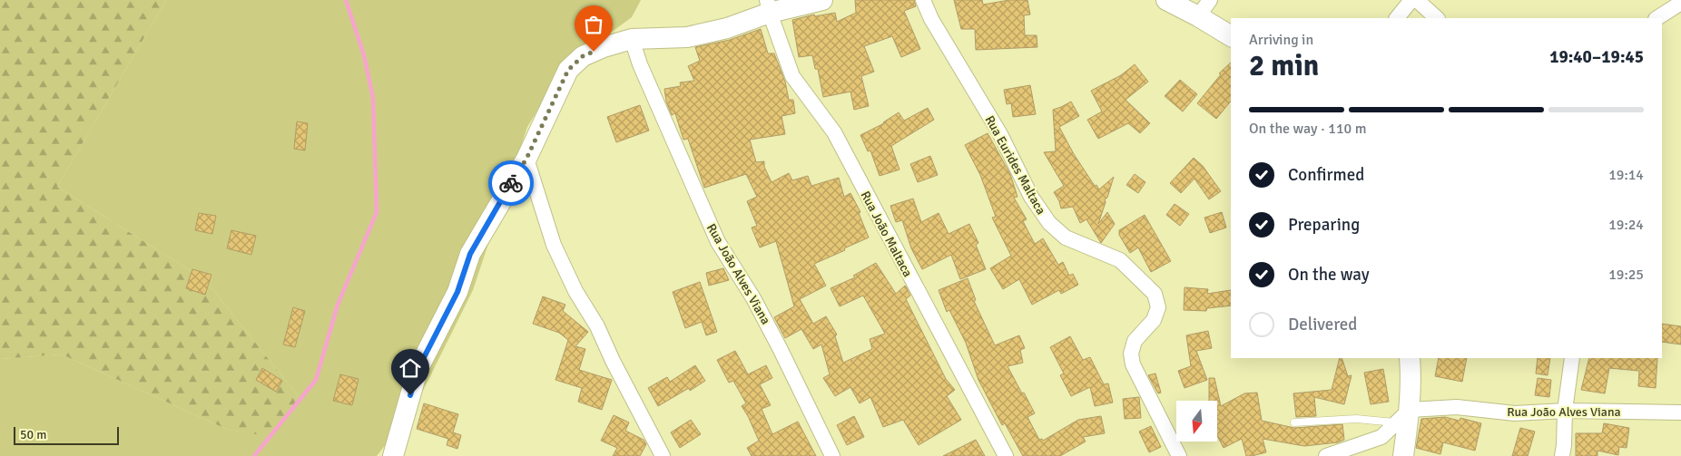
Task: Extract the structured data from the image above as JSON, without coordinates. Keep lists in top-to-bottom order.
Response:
{
  "streets": {
    "street": ["Rua Eurides Maltaca", "Rua João Maltaca", "Rua João Alves Viana"]
  },
  "scale_bar": "50 m",
  "north": "bottom",
  "page": {
    "heading": ["2 min", "Arriving in", "19:40–19:45"],
    "bar": "On the way · 110 m",
    "list": [
      ["Confirmed", "19:14"],
      ["Preparing", "19:24"],
      ["On the way", "19:25"],
      "Delivered"
    ],
    "scale": "50 m"
  }
}
